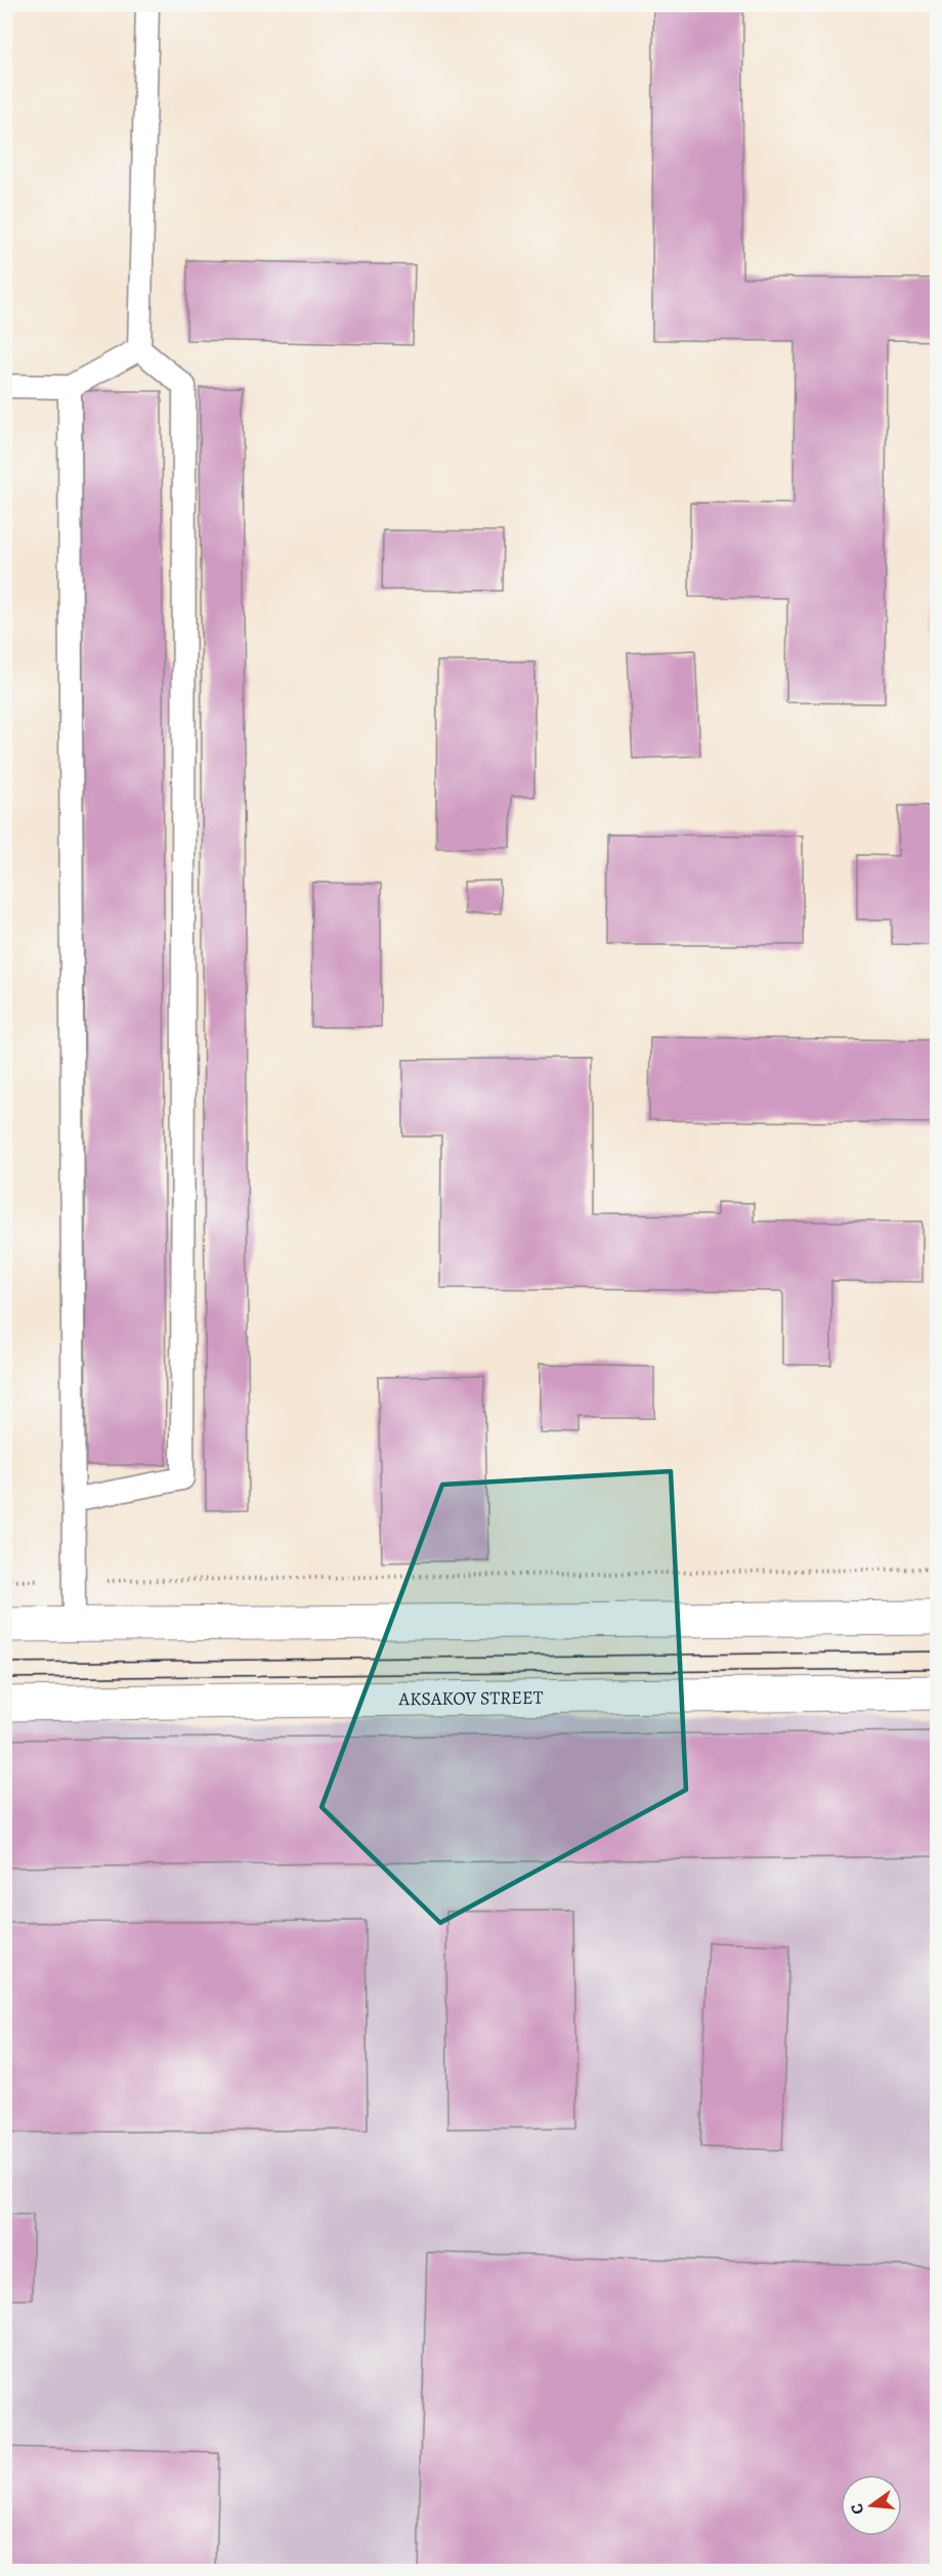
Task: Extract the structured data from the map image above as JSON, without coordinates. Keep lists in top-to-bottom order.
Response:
{
  "streets": {
    "street": ["AKSAKOV STREET"]
  },
  "north": "left"
}
